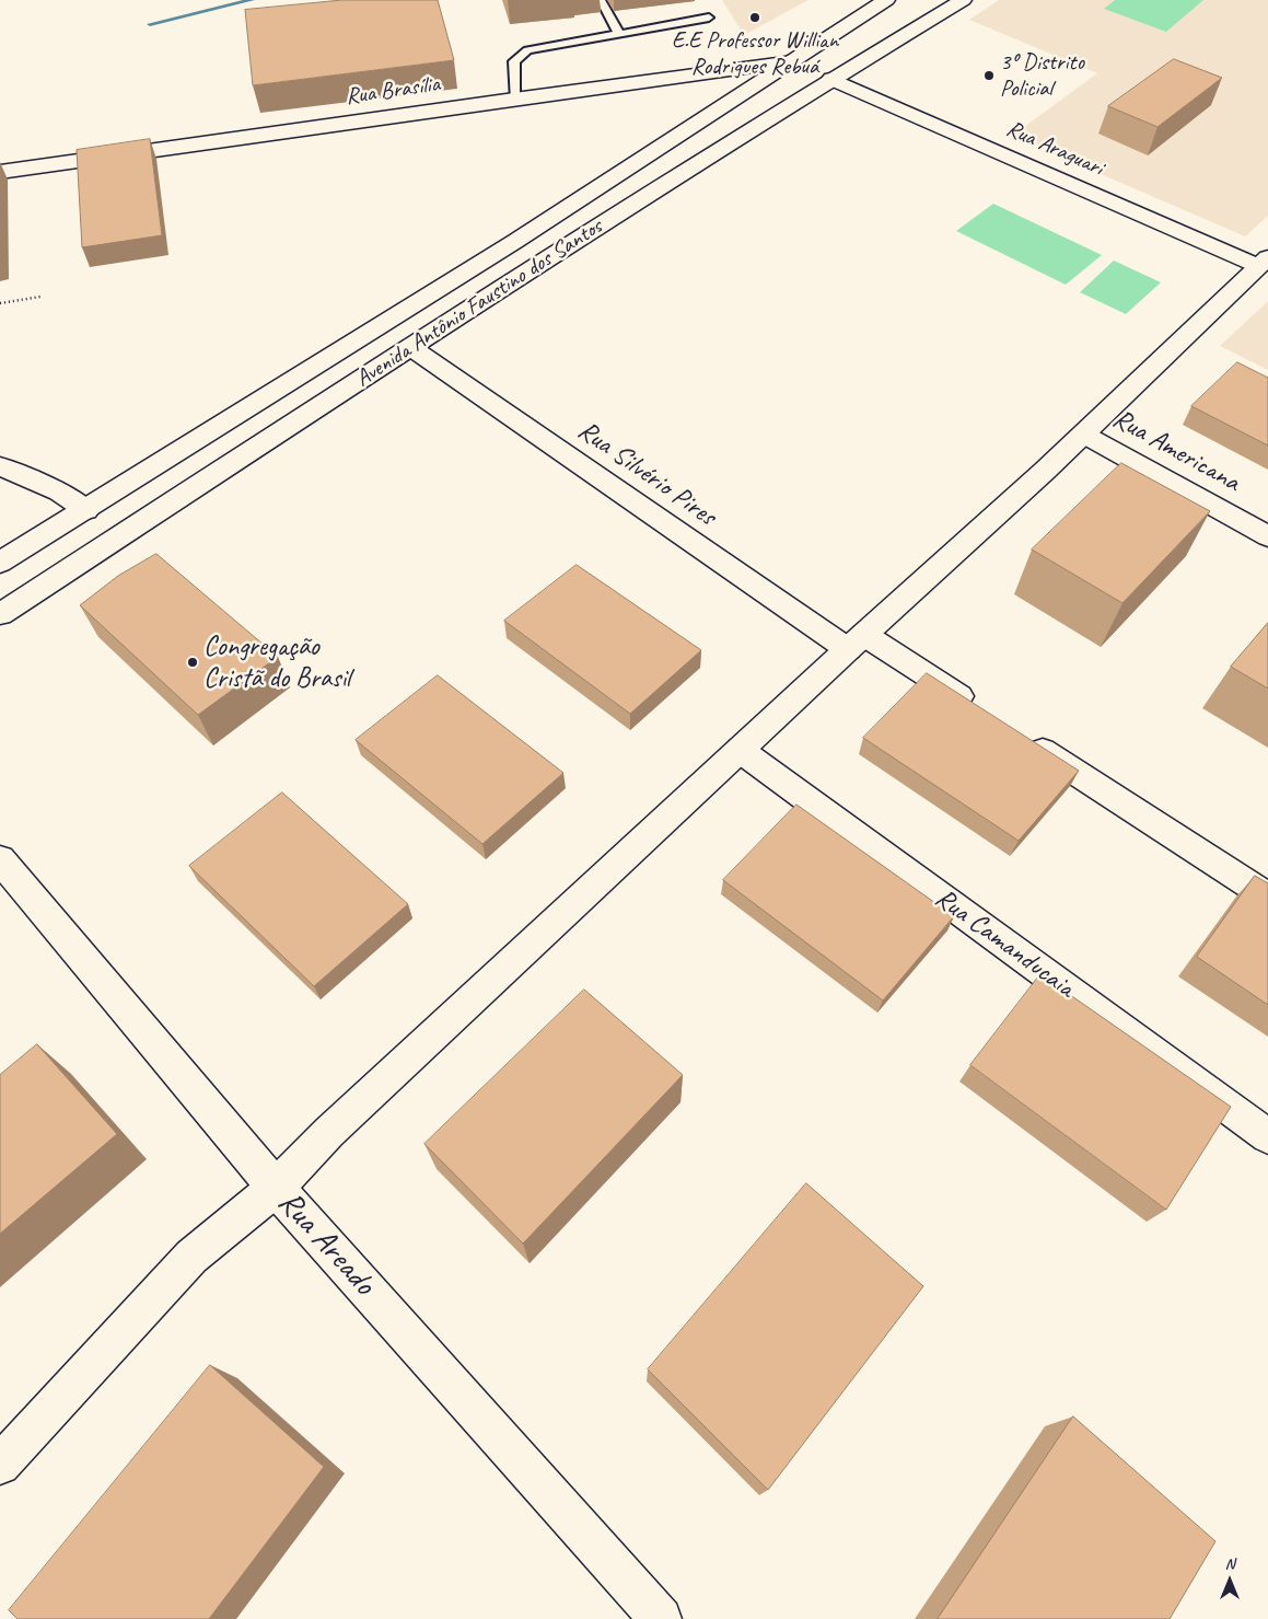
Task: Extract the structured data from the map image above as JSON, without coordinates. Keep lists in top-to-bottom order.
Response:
{
  "streets": {
    "street": [
      "Rua Brasília",
      "Rua Araguari",
      "Avenida Antônio Faustino dos Santos",
      "Rua Americana",
      "Rua Silvério Pires",
      "Rua Camanducaia",
      "Rua Areado"
    ]
  },
  "crossings": [
    ["Rua Brasília", "Avenida Antônio Faustino dos Santos"],
    ["Rua Araguari", "Avenida Antônio Faustino dos Santos"],
    ["Avenida Antônio Faustino dos Santos", "Rua Silvério Pires"]
  ],
  "places": ["E.E Professor Willian Rodrigues Rebuá", "3º Distrito Policial", "Congregação Cristã do Brasil"],
  "north": "top"
}
